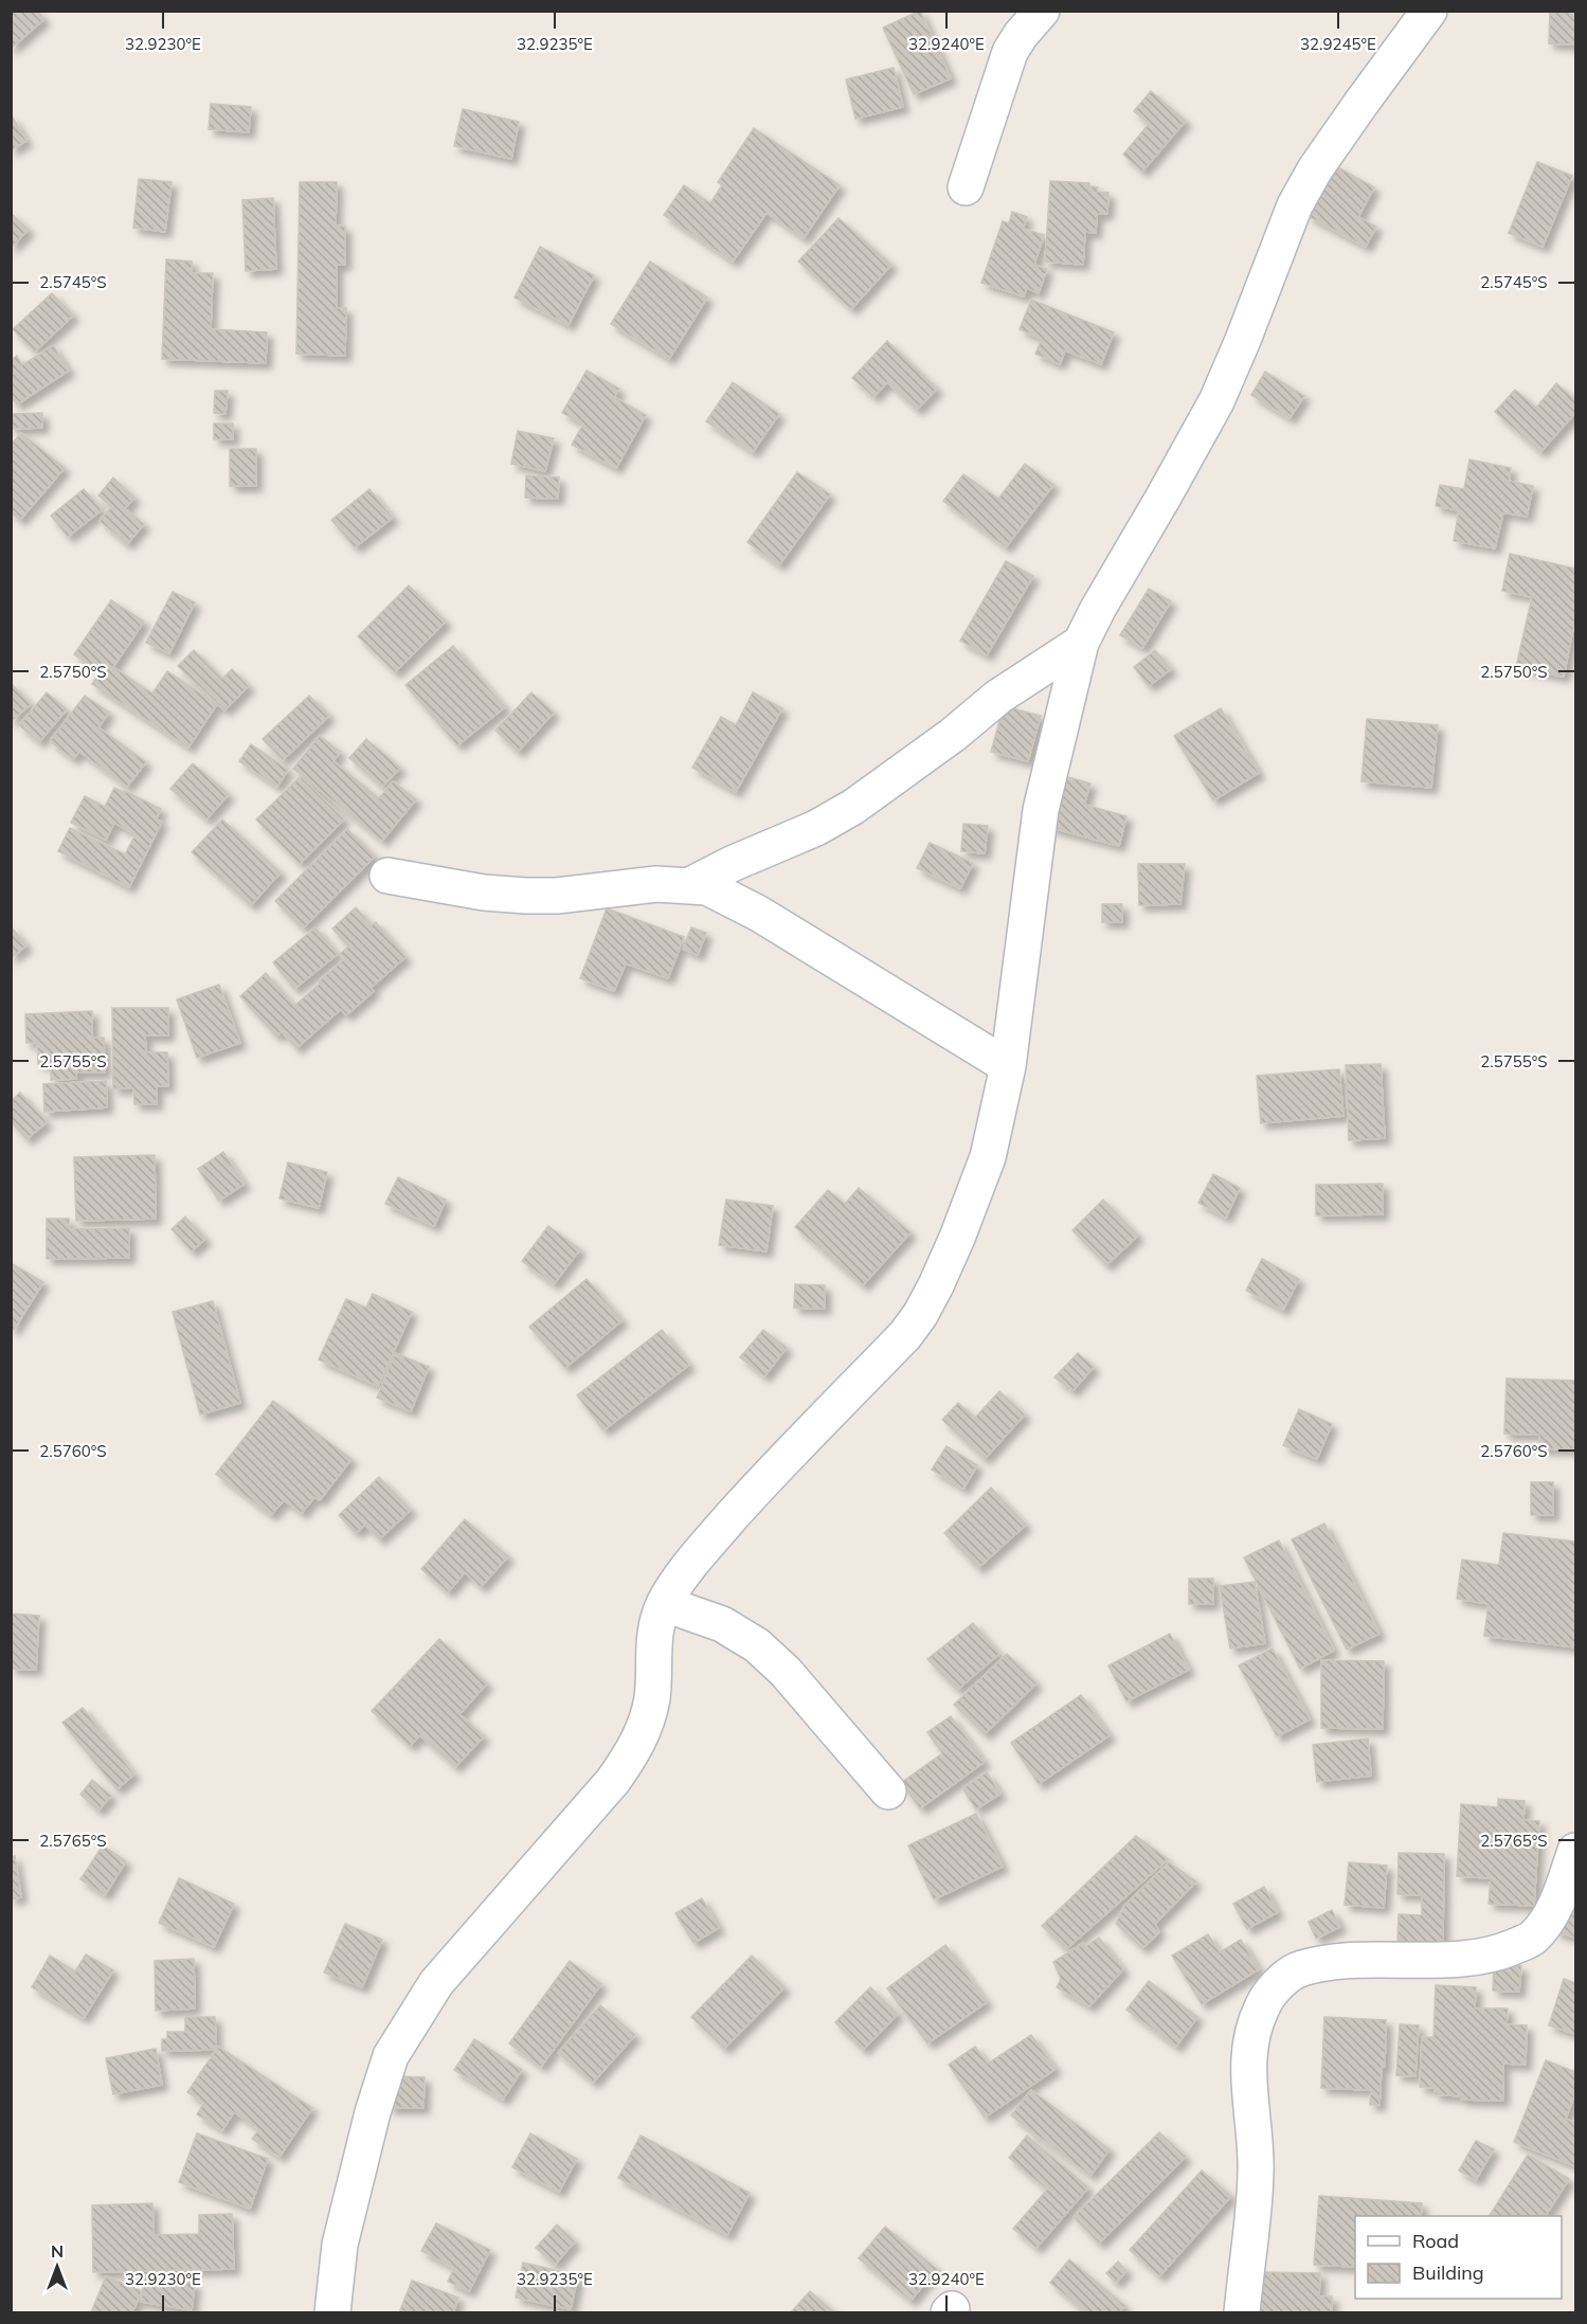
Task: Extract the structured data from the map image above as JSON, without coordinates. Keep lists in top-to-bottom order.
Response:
{
  "legend": ["Road", "Building"],
  "north": "top",
  "coordinates": [
    "32.9230°E",
    "32.9235°E",
    "32.9240°E",
    "32.9245°E",
    "2.5745°S",
    "2.5750°S",
    "2.5755°S",
    "2.5760°S",
    "2.5765°S"
  ]
}
